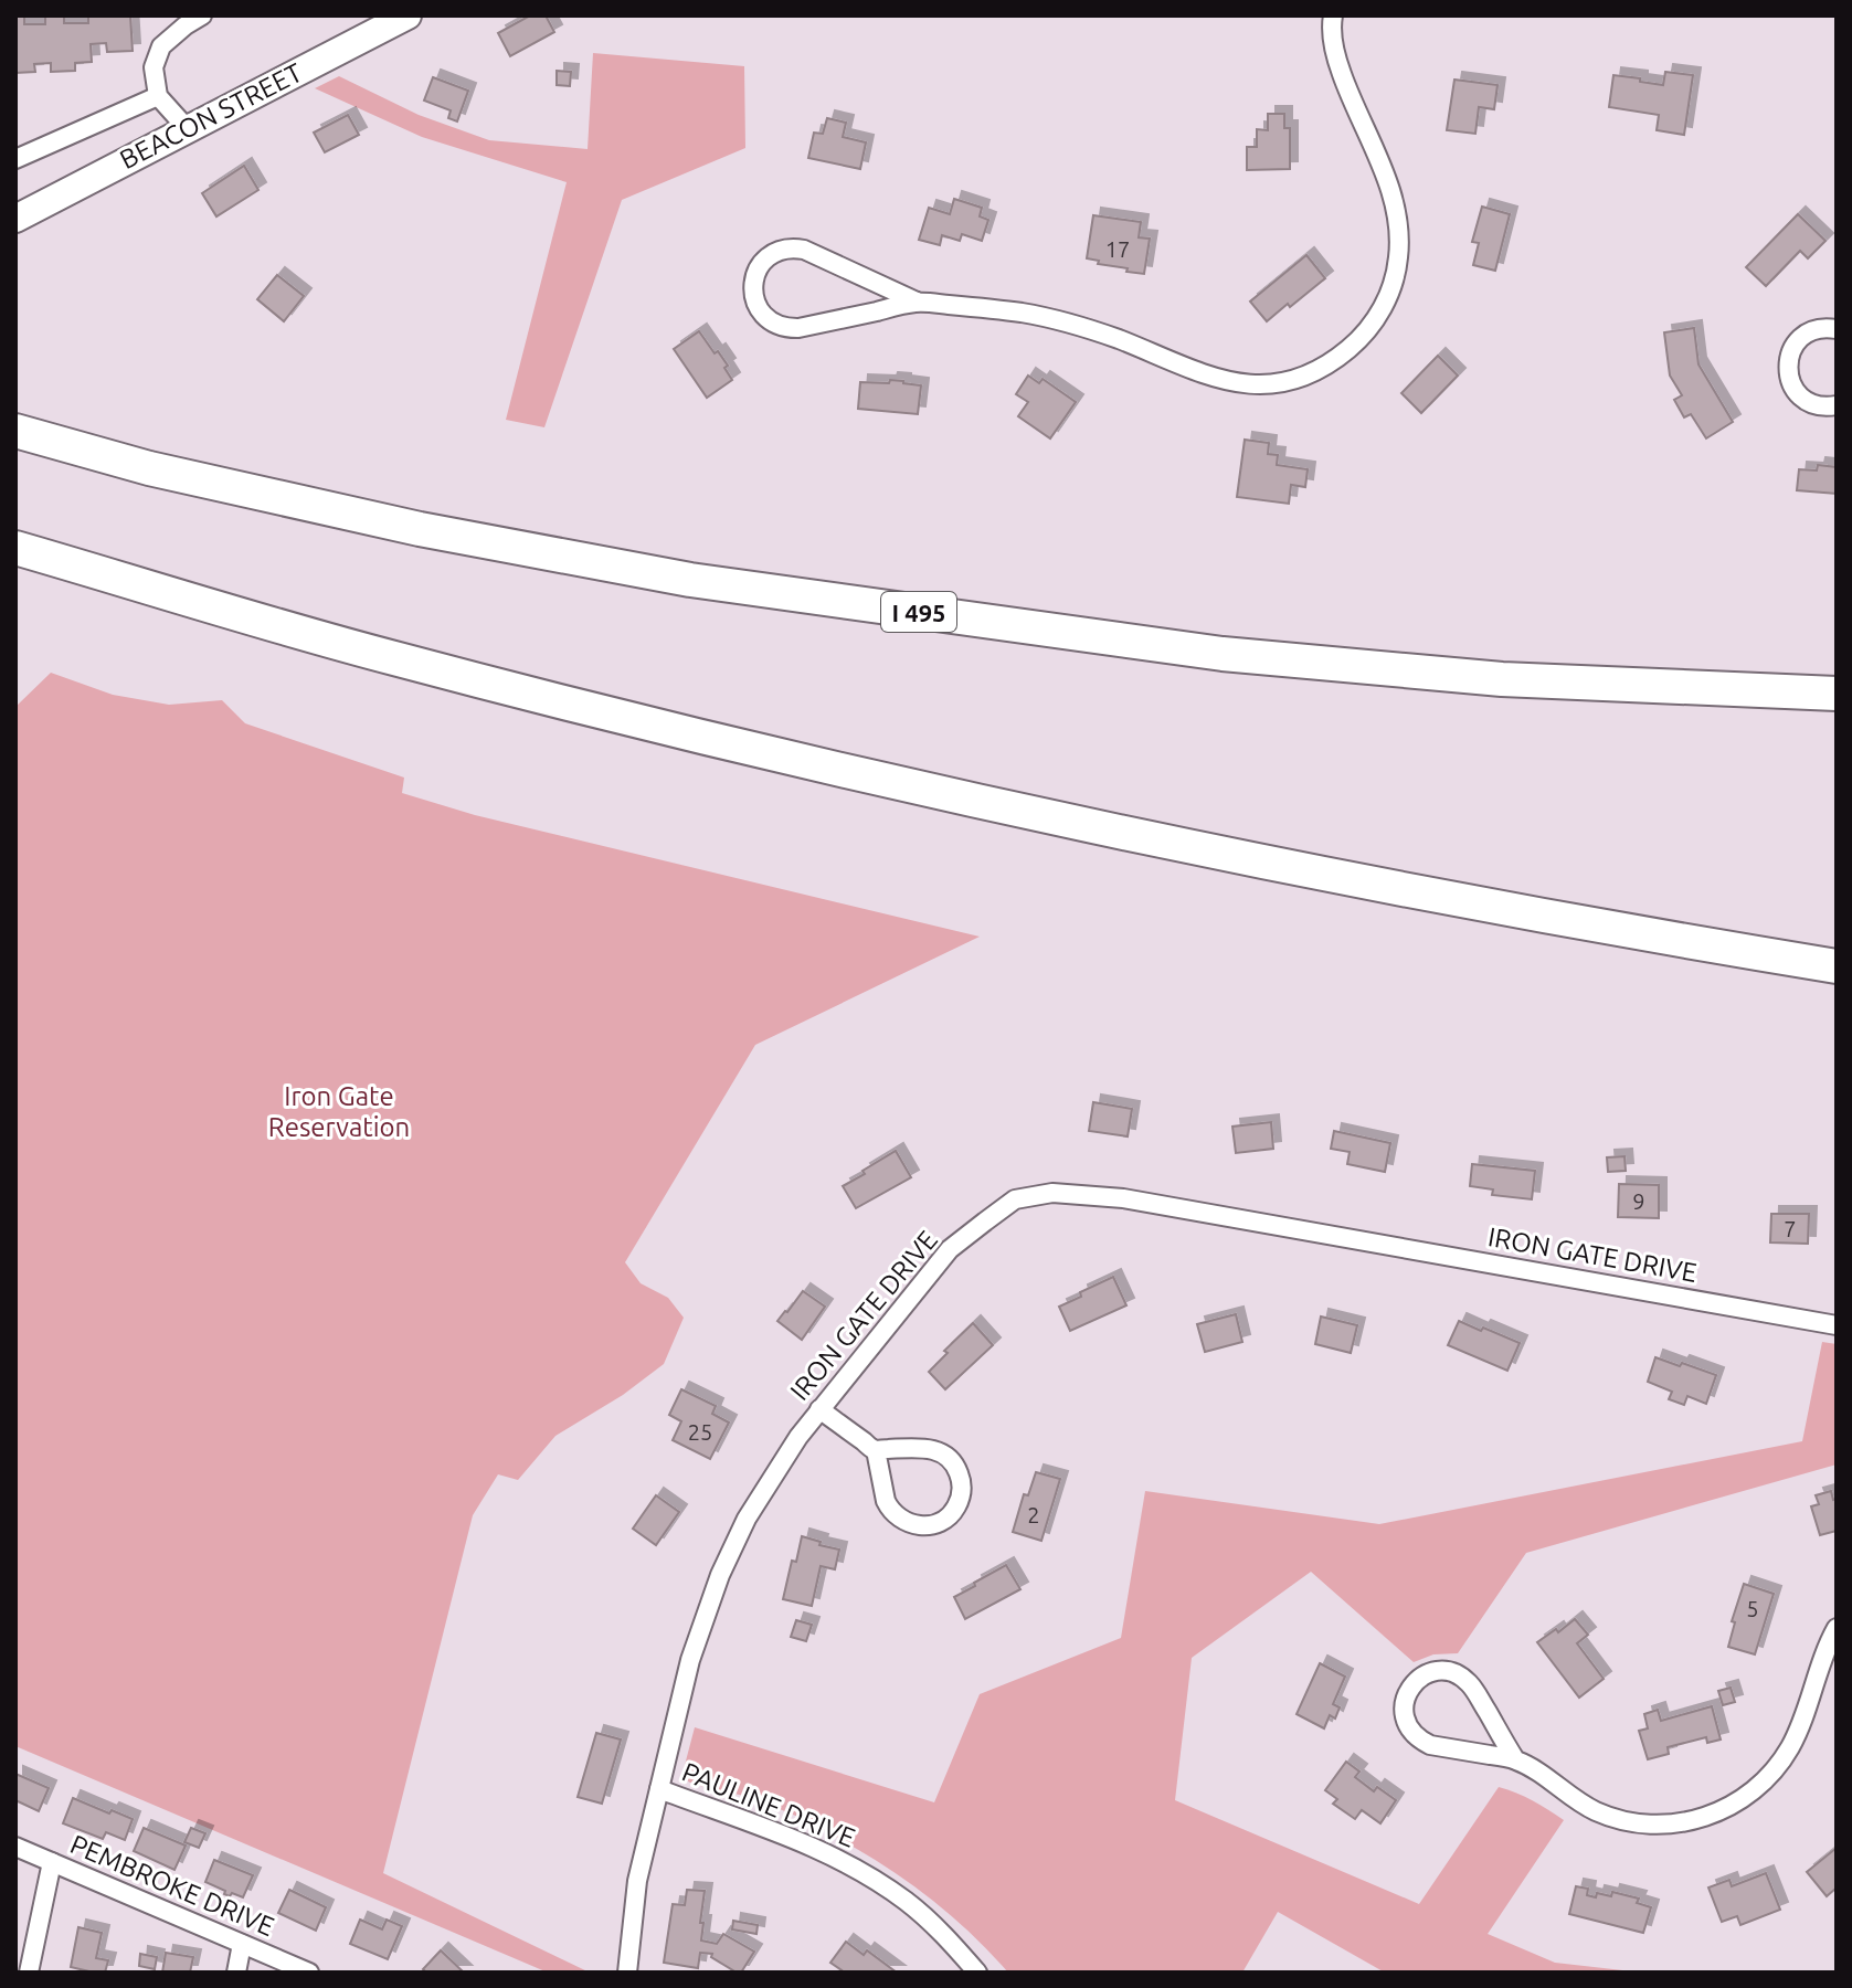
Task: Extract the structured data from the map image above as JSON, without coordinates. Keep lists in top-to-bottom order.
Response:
{
  "streets": {
    "highway": ["I 495"],
    "main road": ["BEACON STREET"],
    "street": ["IRON GATE DRIVE", "PAULINE DRIVE", "PEMBROKE DRIVE"]
  },
  "crossings": [
    ["IRON GATE DRIVE", "PAULINE DRIVE"]
  ],
  "parks": ["Iron Gate Reservation"],
  "house_numbers": [
    "17",
    "9",
    "7",
    "25",
    "2",
    "5"
  ]
}
